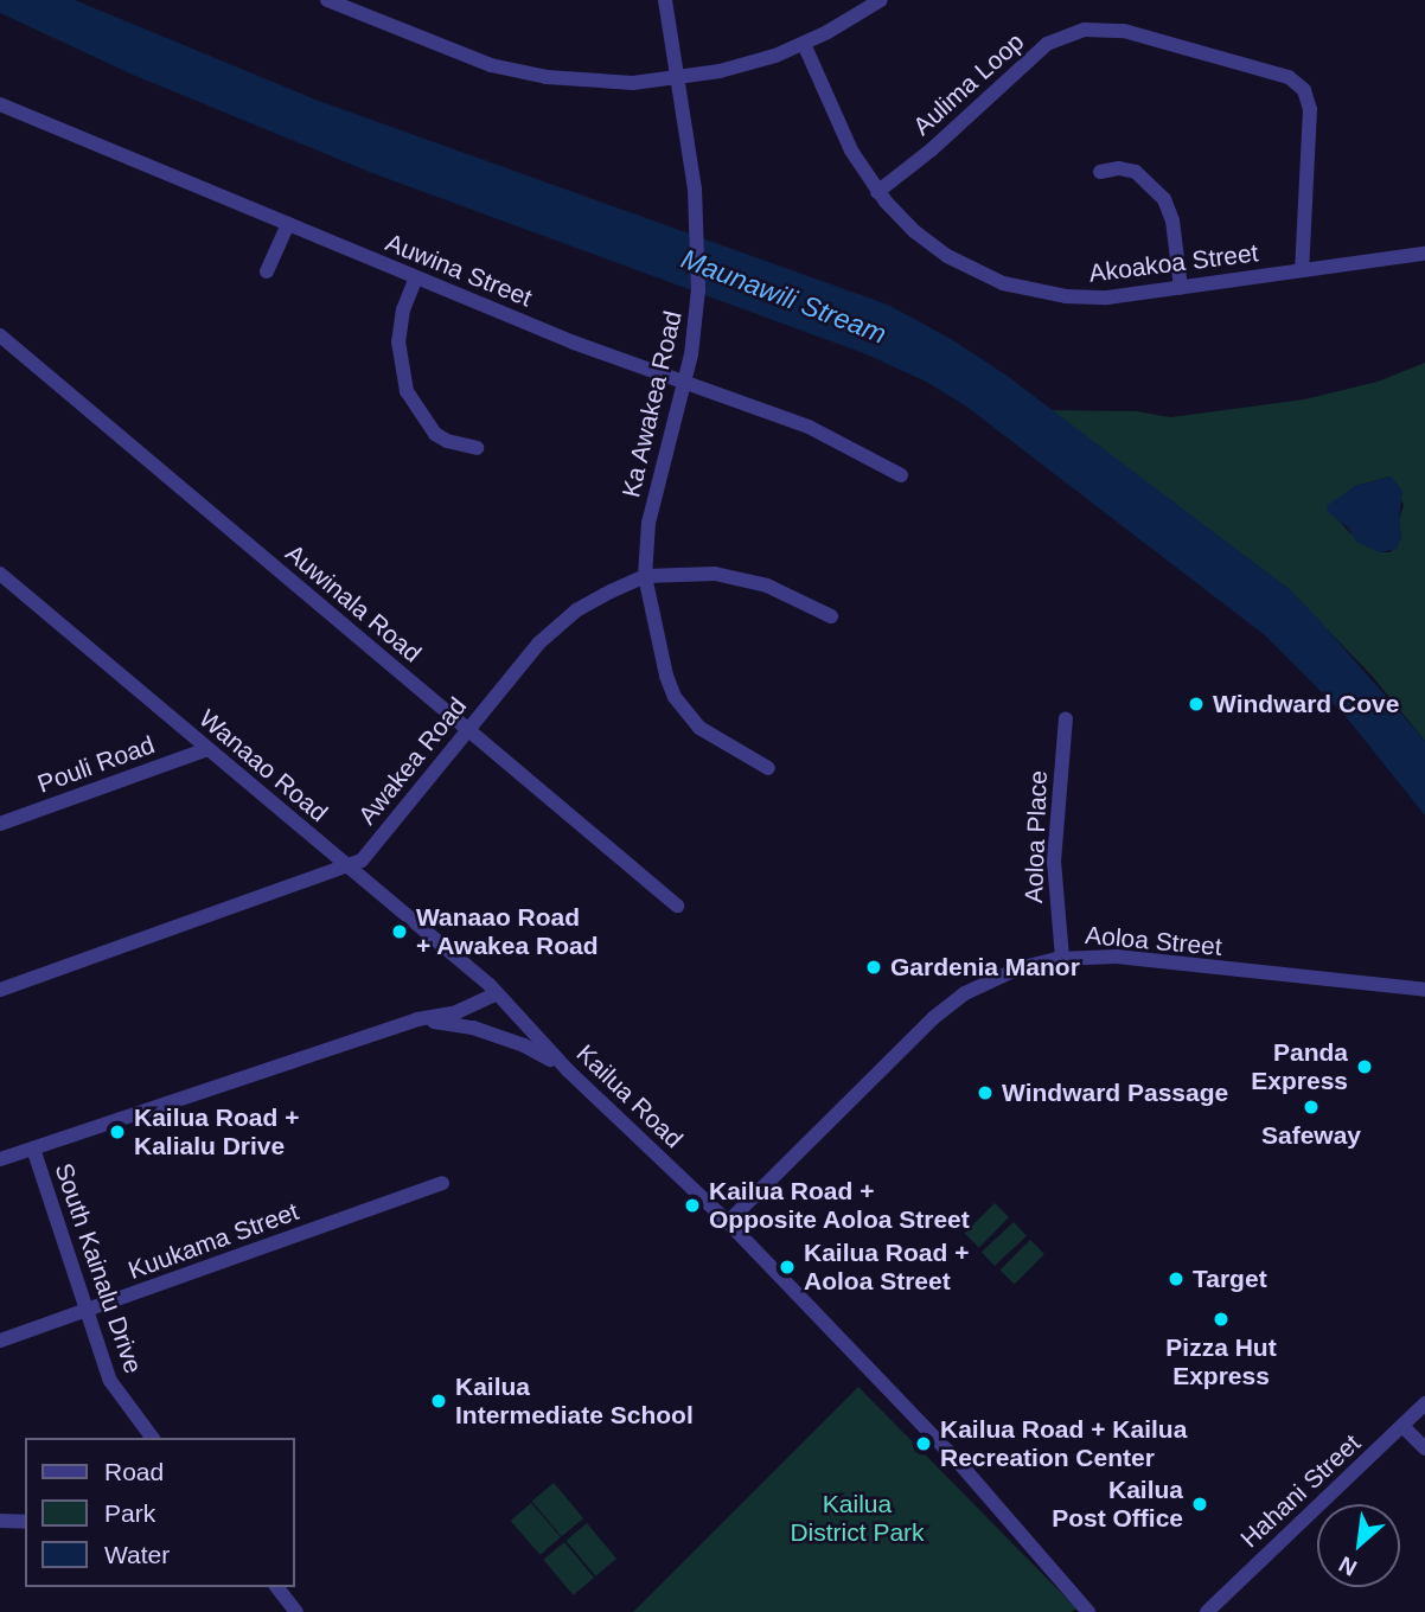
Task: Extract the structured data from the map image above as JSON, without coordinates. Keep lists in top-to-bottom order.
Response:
{
  "streets": {
    "street": [
      "Aulima Loop",
      "Akoakoa Street",
      "Auwina Street",
      "Ka Awakea Road",
      "Auwinala Road",
      "Awakea Road",
      "Pouli Road",
      "Wanaao Road",
      "Aoloa Place",
      "Aoloa Street",
      "Kailua Road",
      "Kuukama Street",
      "South Kainalu Drive",
      "Hahani Street"
    ]
  },
  "crossings": [
    ["Aulima Loop", "Akoakoa Street"],
    ["Auwina Street", "Ka Awakea Road"],
    ["Ka Awakea Road", "Awakea Road"],
    ["Auwinala Road", "Awakea Road"],
    ["Awakea Road", "Wanaao Road"],
    ["Pouli Road", "Wanaao Road"],
    ["Wanaao Road", "Kailua Road"],
    ["Aoloa Place", "Aoloa Street"],
    ["Aoloa Street", "Kailua Road"],
    ["Kuukama Street", "South Kainalu Drive"]
  ],
  "water": ["Maunawili Stream"],
  "parks": ["Kailua District Park"],
  "places": [
    "Windward Cove",
    "Wanaao Road + Awakea Road",
    "Gardenia Manor",
    "Panda Express",
    "Windward Passage",
    "Safeway",
    "Kailua Road + Kalialu Drive",
    "Kailua Road + Opposite Aoloa Street",
    "Kailua Road + Aoloa Street",
    "Target",
    "Pizza Hut Express",
    "Kailua Intermediate School",
    "Kailua Road + Kailua Recreation Center",
    "Kailua Post Office"
  ],
  "legend": ["Road", "Park", "Water"],
  "north": "bottom left"
}
